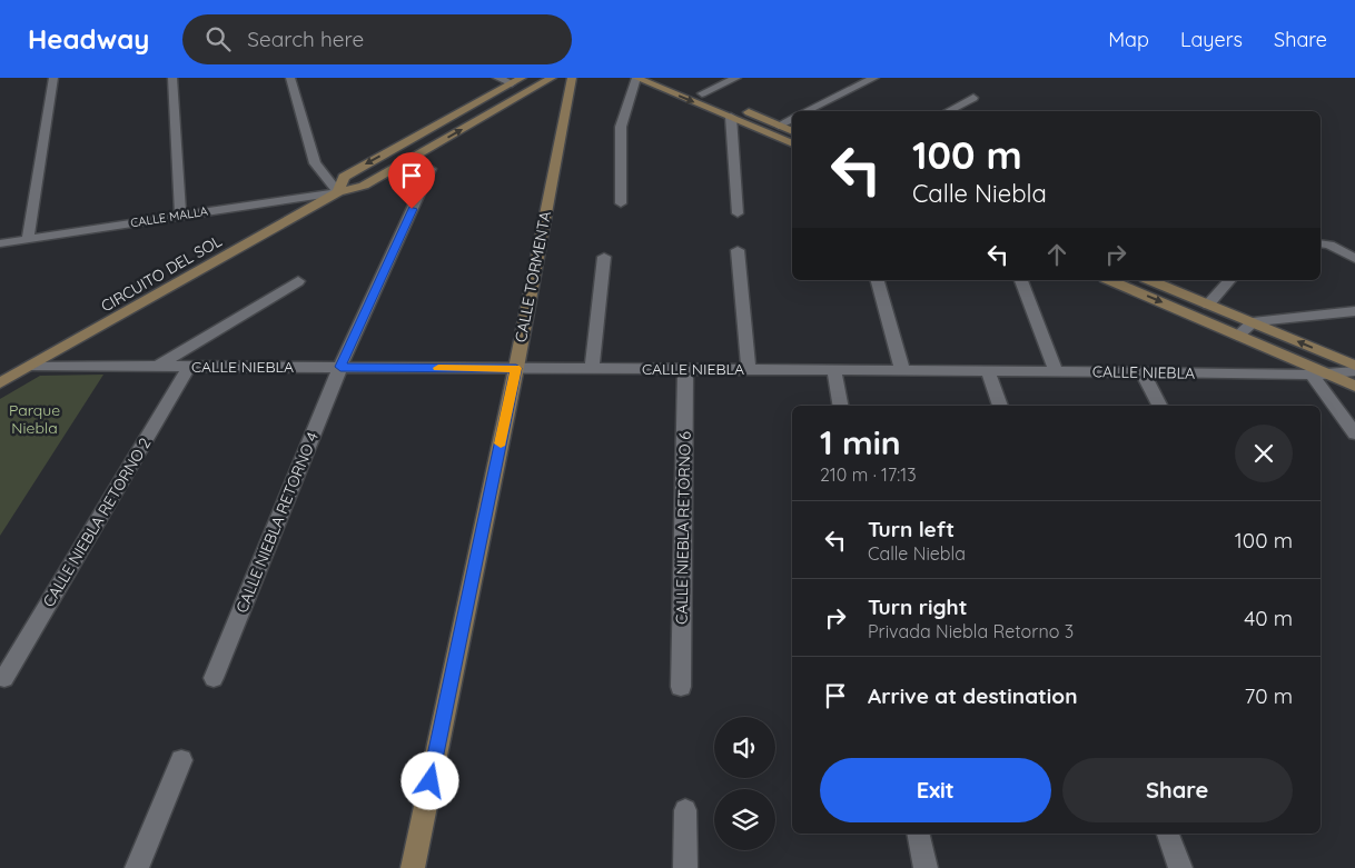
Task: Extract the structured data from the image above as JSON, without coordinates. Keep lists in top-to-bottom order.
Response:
{
  "streets": {
    "street": [
      "CALLE MALLA",
      "CIRCUITO DEL SOL",
      "CALLE TORMENTA",
      "CALLE NIEBLA",
      "CALLE NIEBLA RETORNO 2",
      "CALLE NIEBLA RETORNO 4",
      "CALLE NIEBLA RETORNO 6"
    ]
  },
  "crossings": [
    ["CALLE MALLA", "CIRCUITO DEL SOL"],
    ["CIRCUITO DEL SOL", "CALLE NIEBLA"],
    ["CALLE TORMENTA", "CALLE NIEBLA"],
    ["CALLE NIEBLA", "CALLE NIEBLA RETORNO 2"],
    ["CALLE NIEBLA", "CALLE NIEBLA RETORNO 4"],
    ["CALLE NIEBLA", "CALLE NIEBLA RETORNO 6"]
  ],
  "parks": ["Parque Niebla"],
  "page": {
    "header": "Headway",
    "search": "Search here",
    "nav": ["Map", "Layers", "Share"],
    "turn": ["100 m", "Calle Niebla"],
    "heading": ["1 min", "210 m · 17:13"],
    "list": [
      {
        "name": "Turn left",
        "note": "Calle Niebla",
        "value": "100 m"
      },
      {
        "name": "Turn right",
        "note": "Privada Niebla Retorno 3",
        "value": "40 m"
      },
      {
        "name": "Arrive at destination",
        "value": "70 m"
      }
    ],
    "buttons": ["Exit", "Share"]
  }
}
